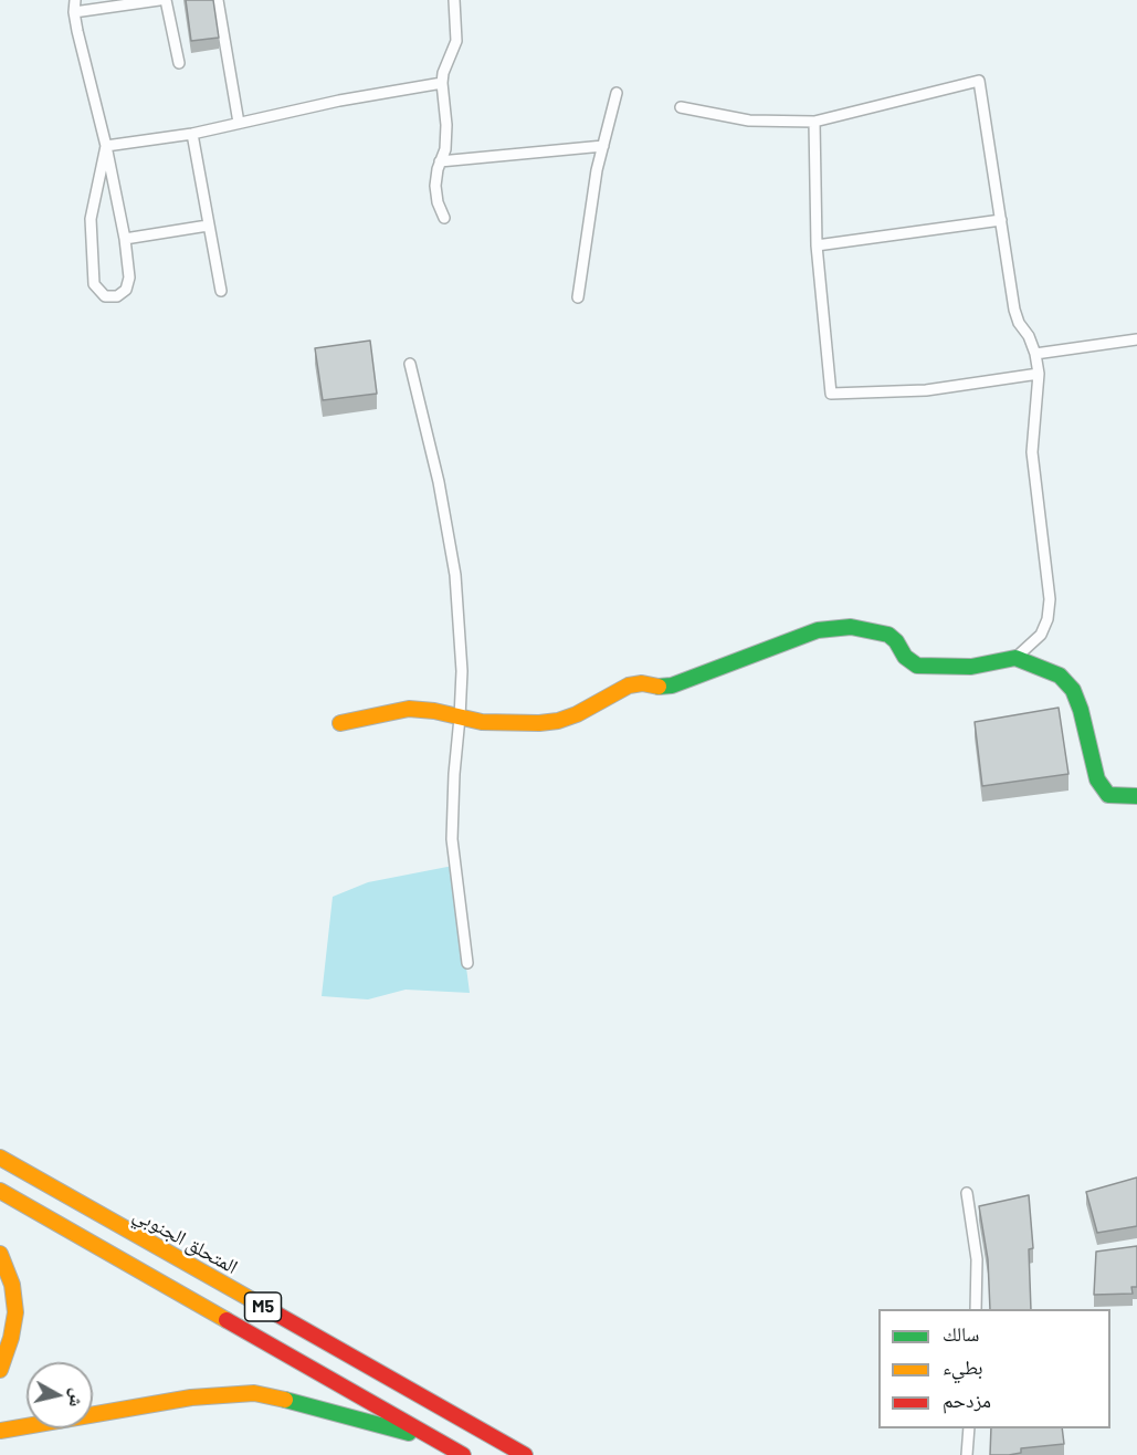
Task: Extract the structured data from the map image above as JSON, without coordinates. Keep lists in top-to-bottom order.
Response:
{
  "streets": {
    "main road": ["المتحلق الجنوبي", "M5"]
  },
  "legend": ["سالك", "بطيء", "مزدحم"],
  "north": "right"
}
